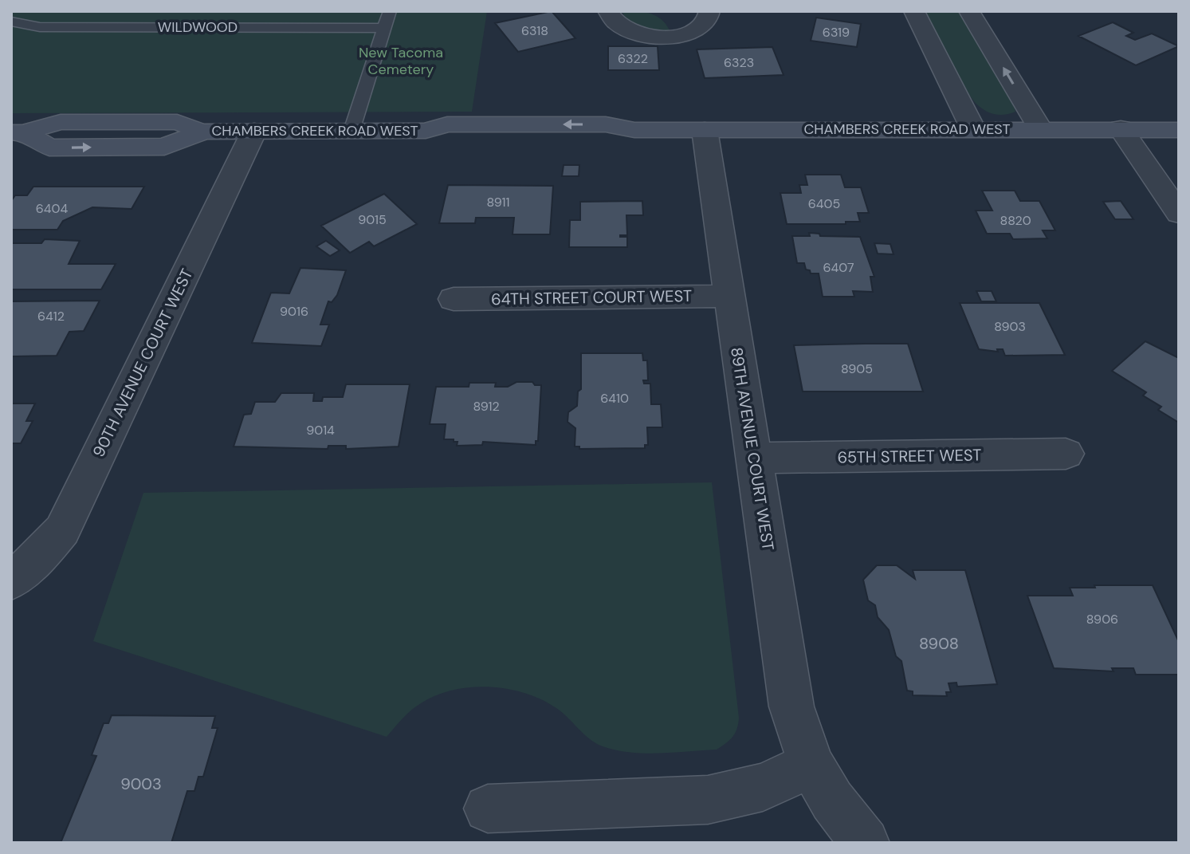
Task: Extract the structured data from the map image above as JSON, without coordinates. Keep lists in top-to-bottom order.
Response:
{
  "streets": {
    "street": [
      "CHAMBERS CREEK ROAD WEST",
      "64TH STREET COURT WEST",
      "90TH AVENUE COURT WEST",
      "89TH AVENUE COURT WEST",
      "65TH STREET WEST"
    ],
    "lane": ["WILDWOOD"]
  },
  "crossings": [
    ["CHAMBERS CREEK ROAD WEST", "90TH AVENUE COURT WEST"],
    ["CHAMBERS CREEK ROAD WEST", "89TH AVENUE COURT WEST"],
    ["64TH STREET COURT WEST", "89TH AVENUE COURT WEST"],
    ["89TH AVENUE COURT WEST", "65TH STREET WEST"]
  ],
  "parks": ["New Tacoma Cemetery"],
  "house_numbers": [
    "6318",
    "6319",
    "6322",
    "6323",
    "8911",
    "6405",
    "6404",
    "9015",
    "8820",
    "6407",
    "9016",
    "6412",
    "8903",
    "8905",
    "6410",
    "8912",
    "9014",
    "8906",
    "8908",
    "9003"
  ]
}
